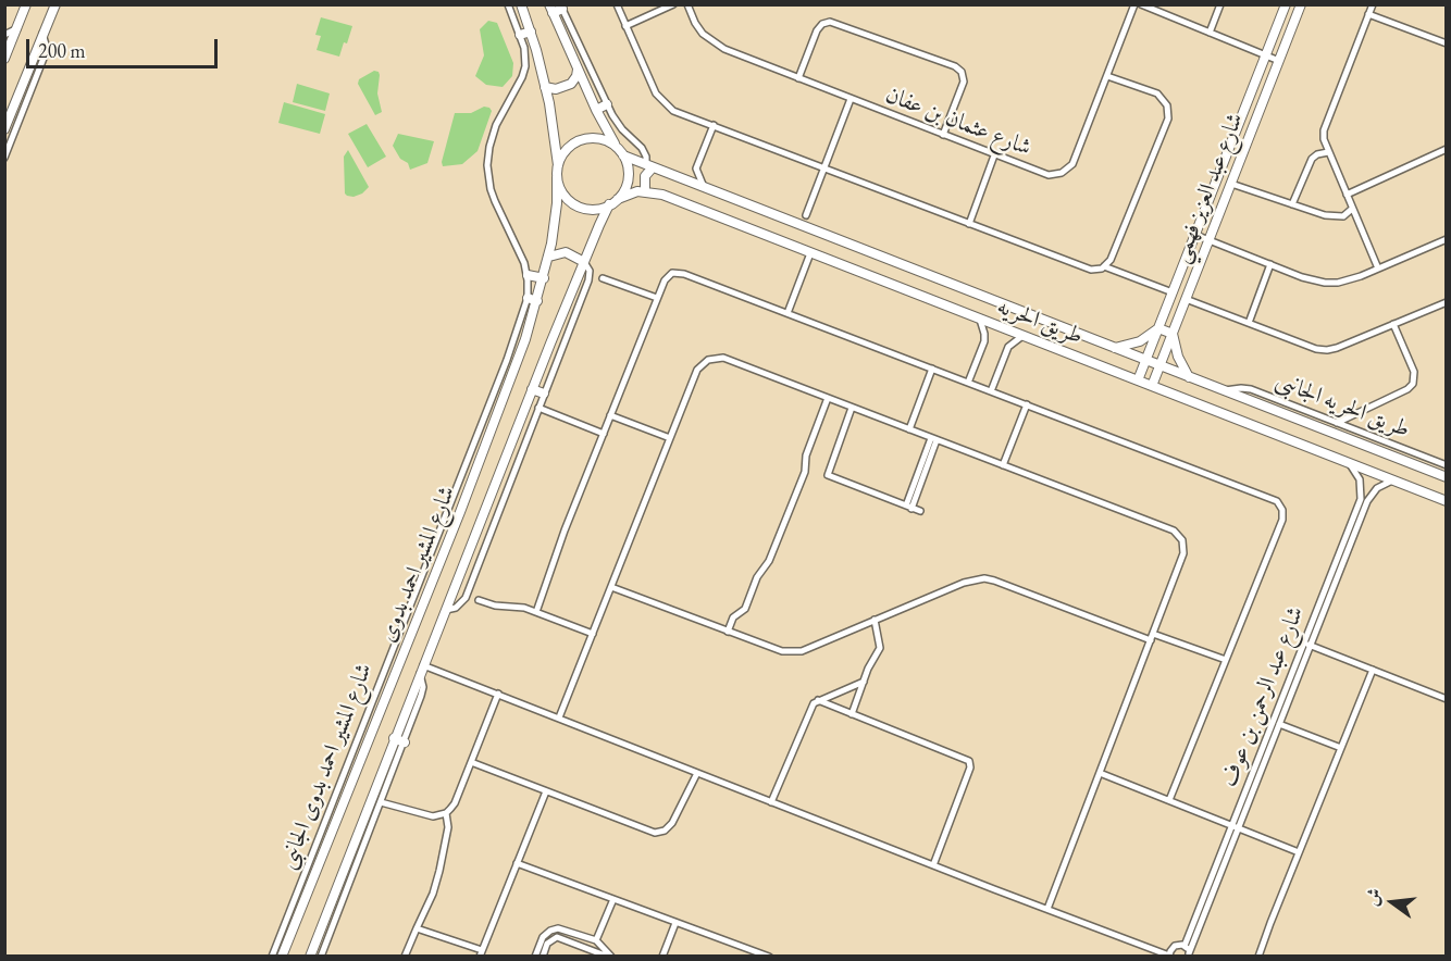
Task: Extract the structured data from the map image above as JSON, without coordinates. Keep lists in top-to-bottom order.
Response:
{
  "streets": {
    "street": [
      "شارع عثمان بن عفان",
      "شارع عبد العزيز فهمي",
      "طريق الحريه",
      "طريق الحريه الجانبى",
      "شارع المشير احمد بدوى",
      "شارع عبد الرحمن بن عوف",
      "شارع المشير احمد بدوى الجانبى"
    ]
  },
  "crossings": [
    ["شارع عبد العزيز فهمي", "طريق الحريه"],
    ["طريق الحريه", "طريق الحريه الجانبى"],
    ["طريق الحريه", "شارع المشير احمد بدوى"],
    ["طريق الحريه", "شارع عبد الرحمن بن عوف"],
    ["شارع المشير احمد بدوى", "شارع المشير احمد بدوى الجانبى"]
  ],
  "scale_bar": "200 m",
  "north": "left"
}
